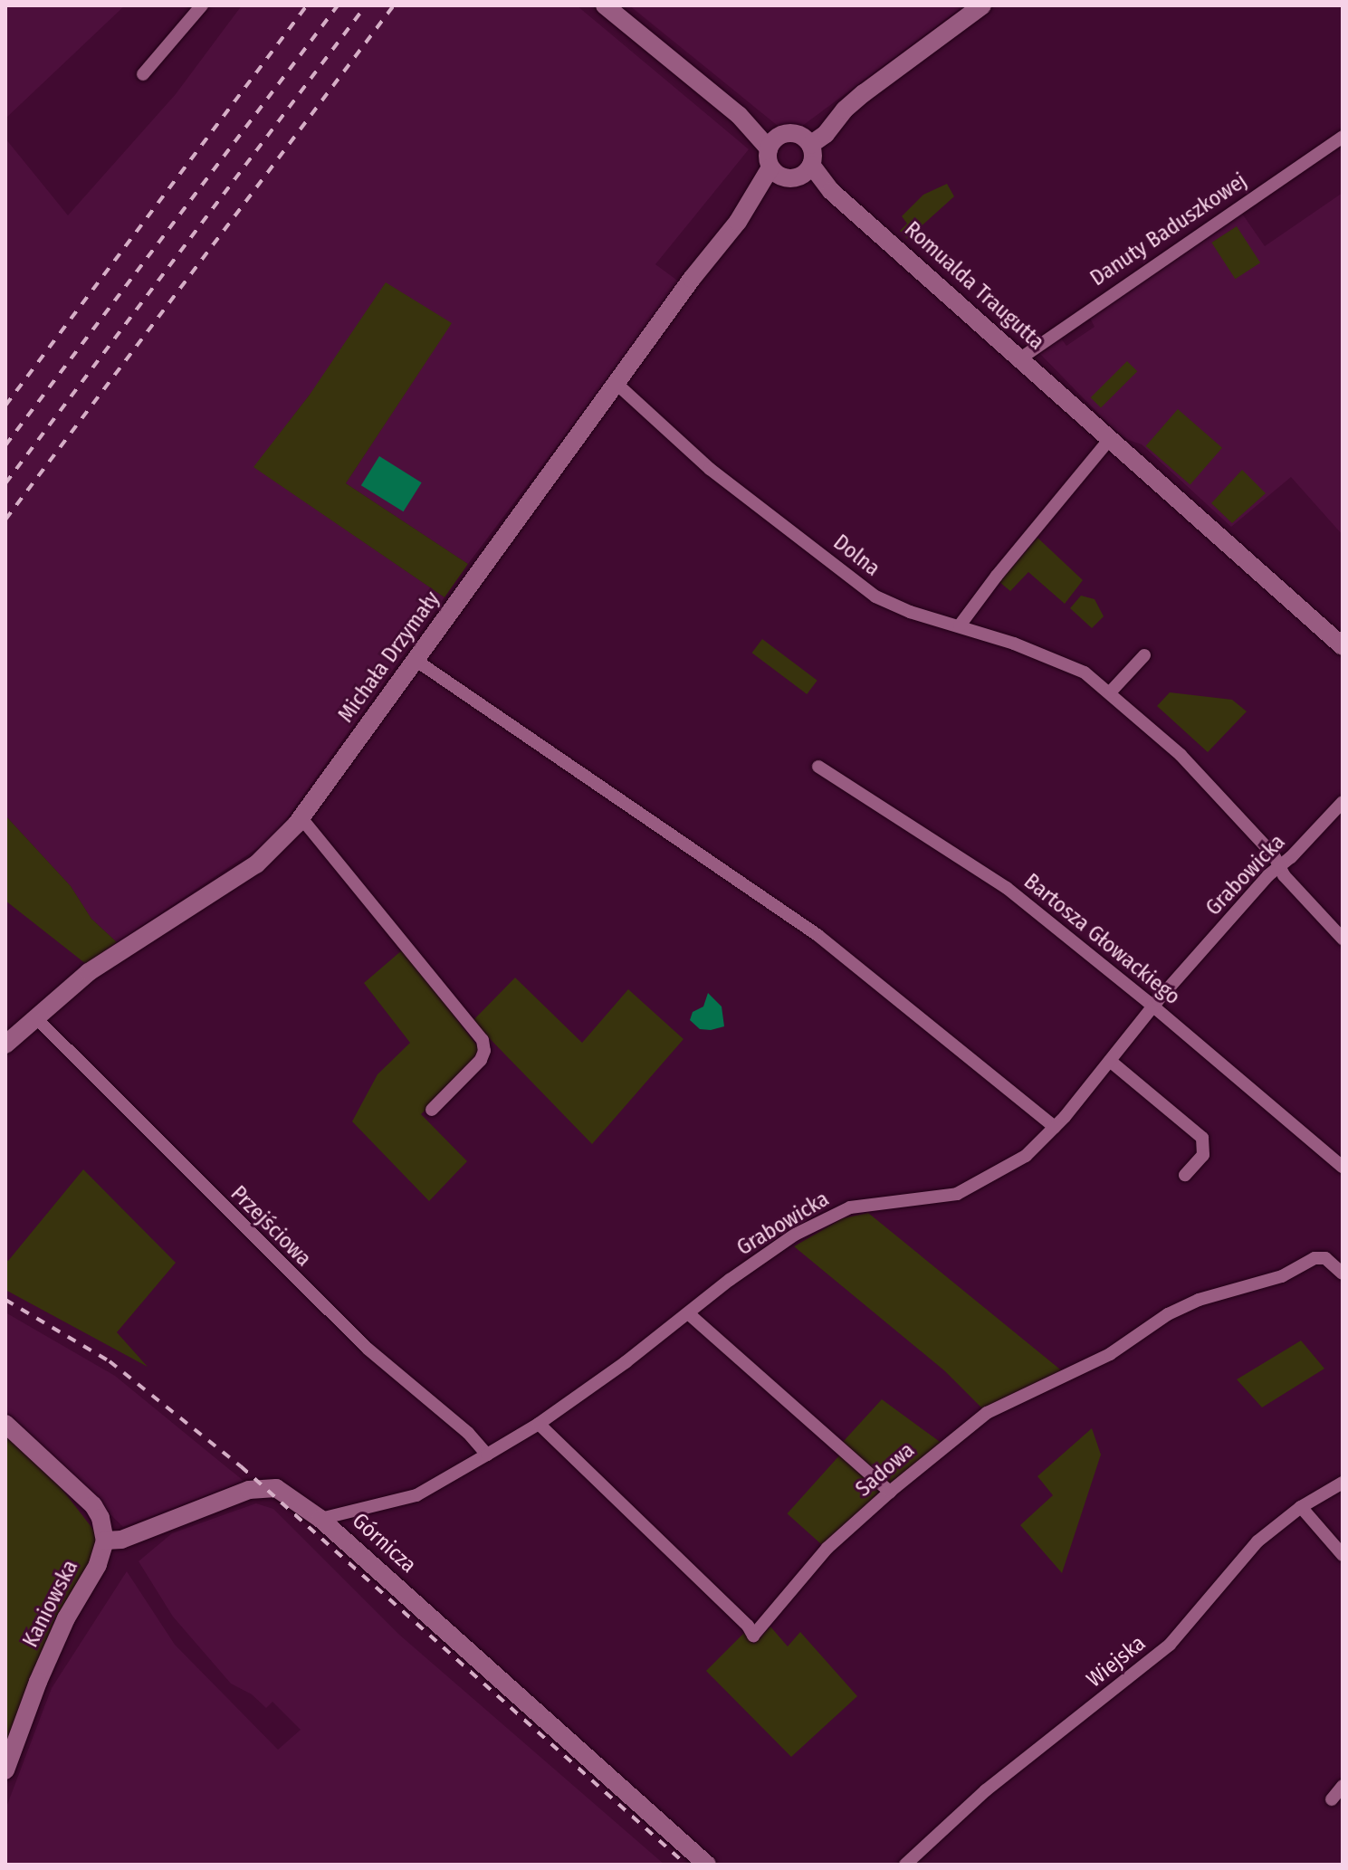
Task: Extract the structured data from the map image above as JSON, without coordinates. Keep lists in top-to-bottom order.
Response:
{
  "streets": {
    "street": [
      "Danuty Baduszkowej",
      "Romualda Traugutta",
      "Dolna",
      "Michała Drzymały",
      "Grabowicka",
      "Bartosza Głowackiego",
      "Przejściowa",
      "Sadowa",
      "Górnicza",
      "Kaniowska",
      "Wiejska"
    ]
  },
  "crossings": [
    ["Danuty Baduszkowej", "Romualda Traugutta"],
    ["Romualda Traugutta", "Michała Drzymały"],
    ["Dolna", "Michała Drzymały"],
    ["Dolna", "Grabowicka"],
    ["Michała Drzymały", "Przejściowa"],
    ["Grabowicka", "Bartosza Głowackiego"],
    ["Grabowicka", "Przejściowa"],
    ["Grabowicka", "Sadowa"],
    ["Grabowicka", "Górnicza"],
    ["Górnicza", "Kaniowska"]
  ]
}
